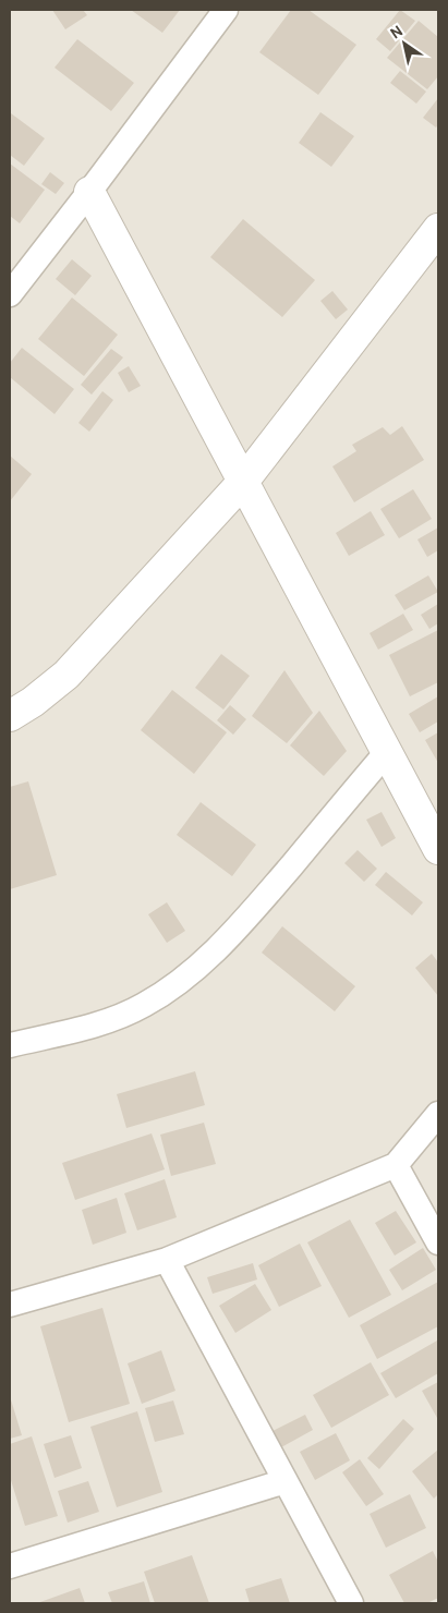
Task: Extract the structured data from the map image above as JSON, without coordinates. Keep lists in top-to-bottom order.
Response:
{
  "north": "top left"
}
